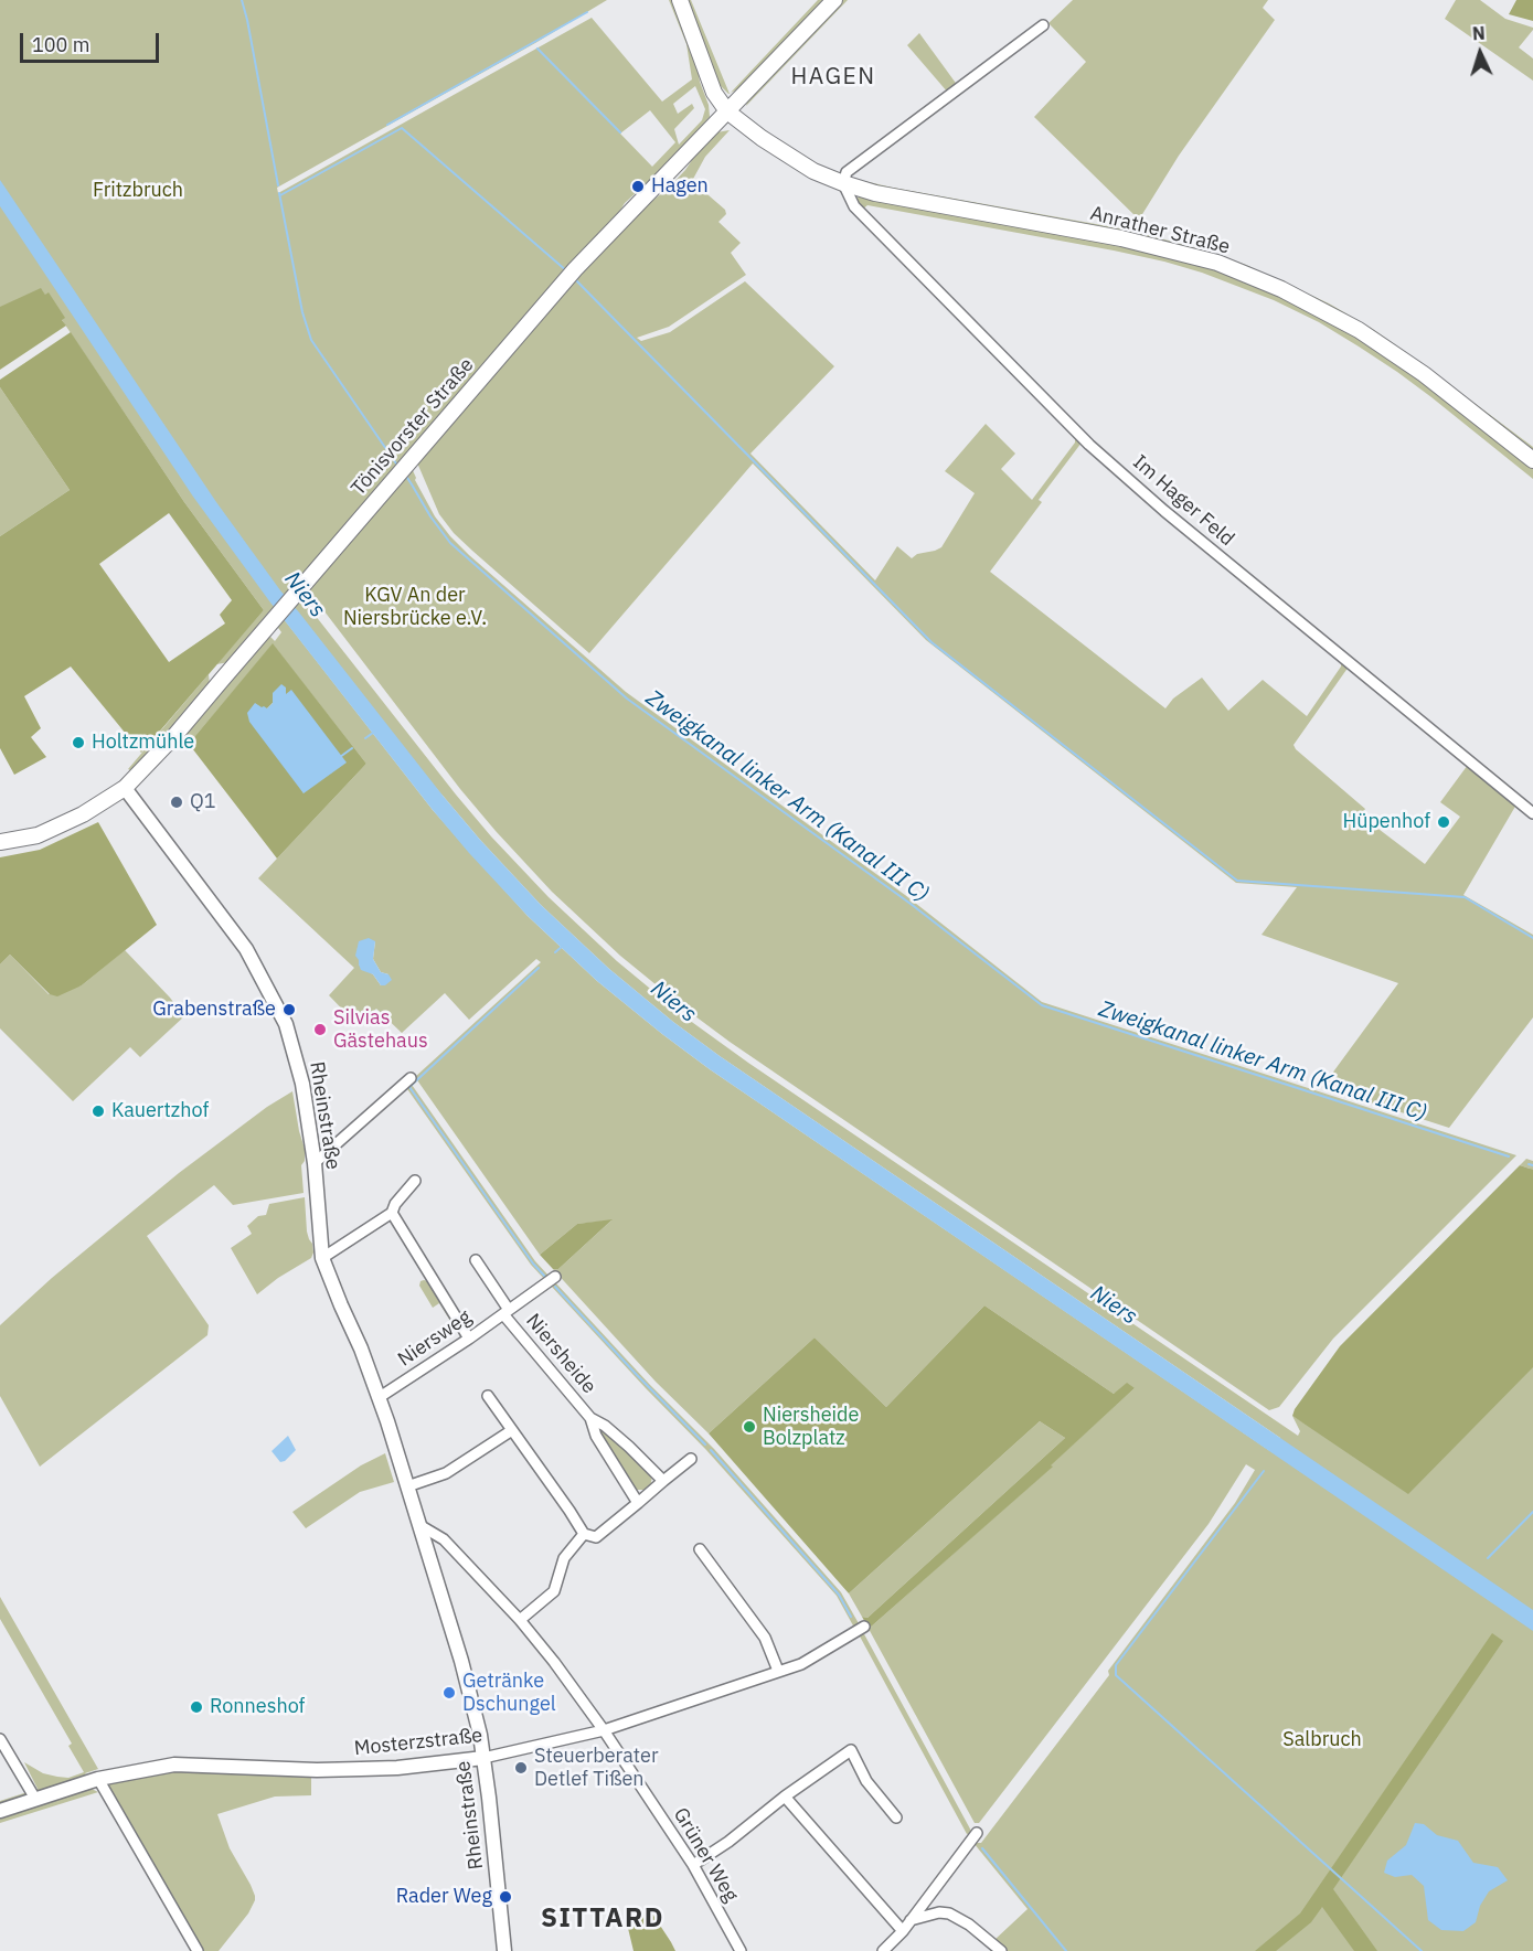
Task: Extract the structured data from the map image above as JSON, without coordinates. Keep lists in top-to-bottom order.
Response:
{
  "streets": {
    "main road": ["Anrather Straße", "Tönisvorster Straße"],
    "street": [
      "Im Hager Feld",
      "Rheinstraße",
      "Niersweg",
      "Niersheide",
      "Mosterzstraße",
      "Grüner Weg"
    ]
  },
  "crossings": [
    ["Anrather Straße", "Tönisvorster Straße"],
    ["Anrather Straße", "Im Hager Feld"],
    ["Tönisvorster Straße", "Rheinstraße"],
    ["Rheinstraße", "Niersweg"],
    ["Rheinstraße", "Mosterzstraße"],
    ["Rheinstraße", "Grüner Weg"],
    ["Niersweg", "Niersheide"],
    ["Mosterzstraße", "Grüner Weg"]
  ],
  "districts": ["HAGEN", "SITTARD"],
  "water": ["Niers", "Zweigkanal linker Arm (Kanal III C)"],
  "parks": ["Fritzbruch", "KGV An der Niersbrücke e.V.", "Salbruch"],
  "places": [
    "Hagen",
    "Holtzmühle",
    "Q1",
    "Hüpenhof",
    "Grabenstraße",
    "Silvias Gästehaus",
    "Kauertzhof",
    "Niersheide Bolzplatz",
    "Getränke Dschungel",
    "Ronneshof",
    "Steuerberater Detlef Tißen",
    "Rader Weg"
  ],
  "scale_bar": "100 m",
  "north": "top"
}
